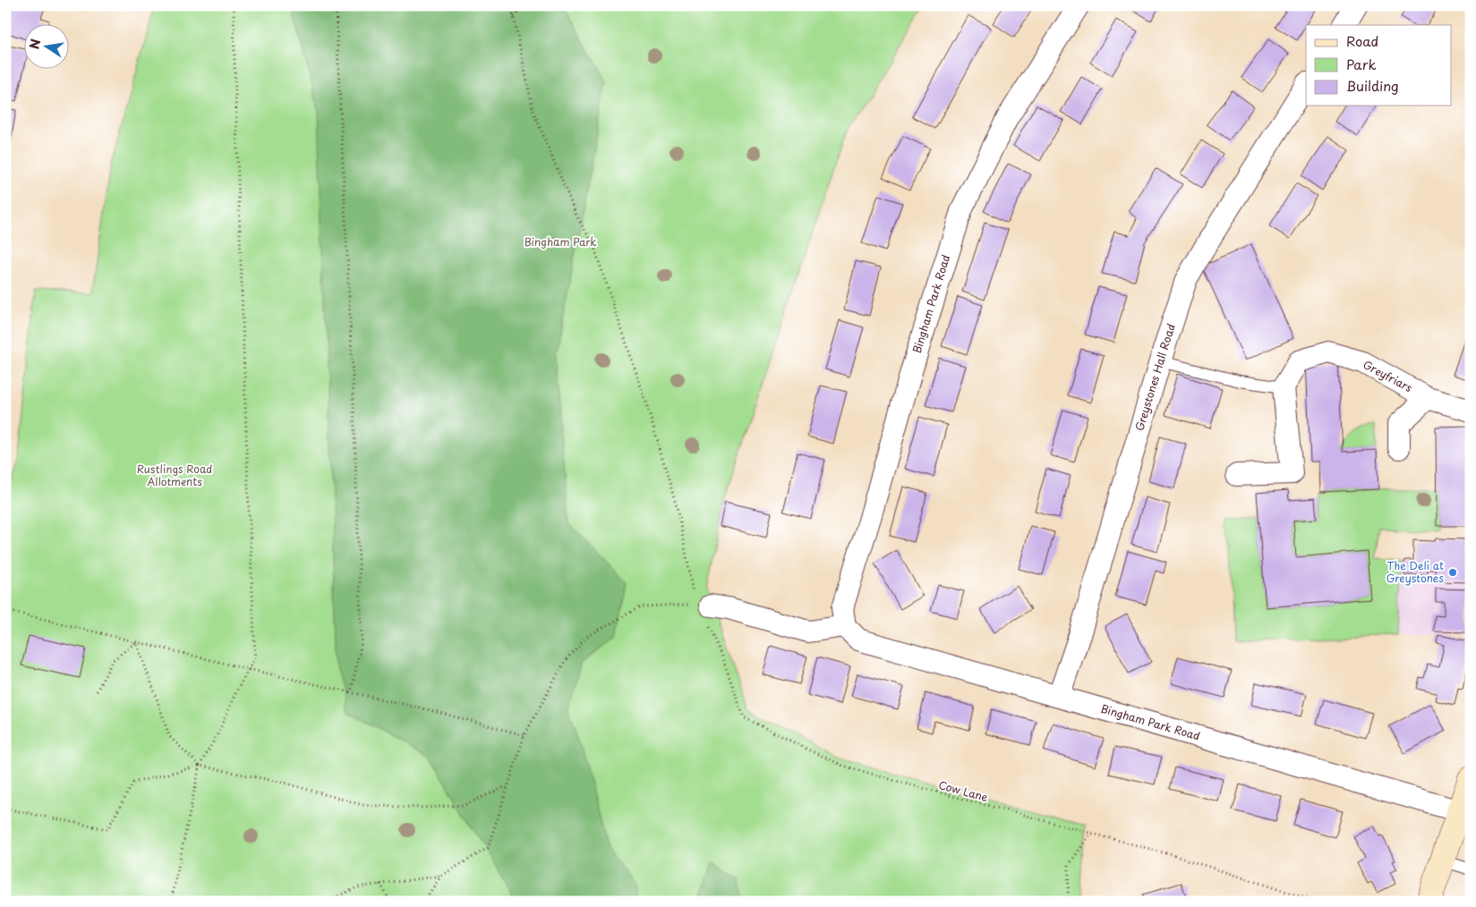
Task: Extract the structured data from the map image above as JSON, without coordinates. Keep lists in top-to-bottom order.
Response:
{
  "streets": {
    "street": ["Bingham Park Road", "Greyfriars", "Greystones Hall Road"],
    "path": ["Cow Lane"]
  },
  "crossings": [
    ["Bingham Park Road", "Greystones Hall Road"]
  ],
  "parks": ["Bingham Park", "Rustlings Road Allotments"],
  "places": ["The Deli at Greystones"],
  "legend": ["Road", "Park", "Building"],
  "north": "left"
}
